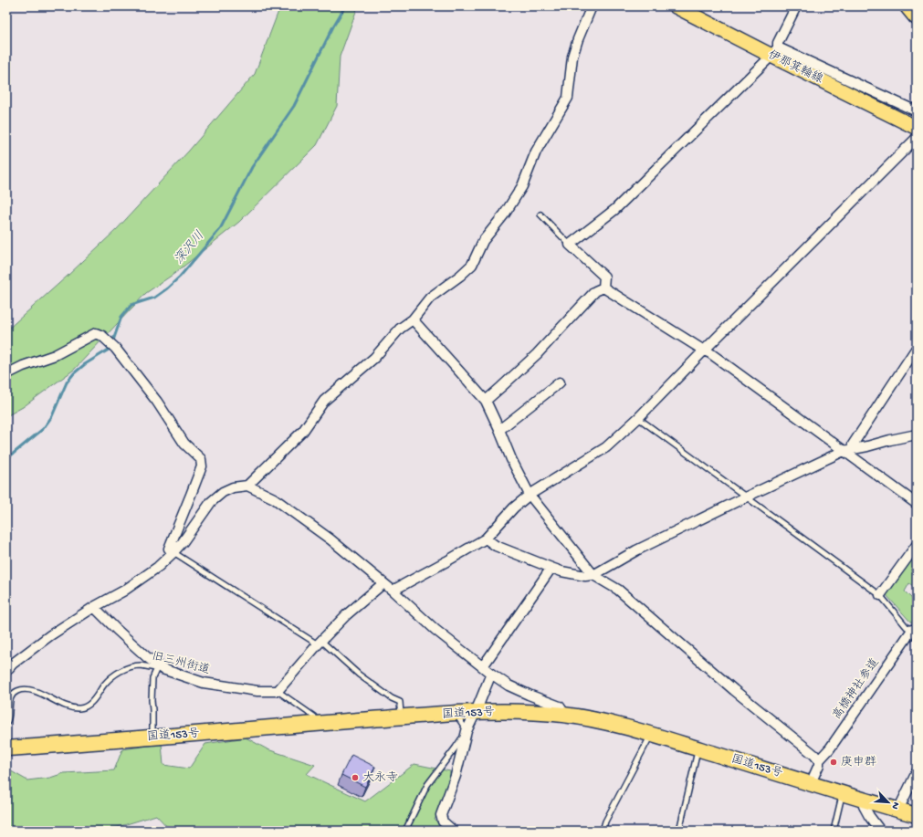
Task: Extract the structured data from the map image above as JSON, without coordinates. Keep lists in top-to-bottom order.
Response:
{
  "streets": {
    "highway": ["国道153号"],
    "main road": ["伊那箕輪線"],
    "street": ["旧三州街道", "高橋神社参道"]
  },
  "water": ["深沢川"],
  "places": ["庚申群", "大永寺"],
  "north": "bottom right"
}
